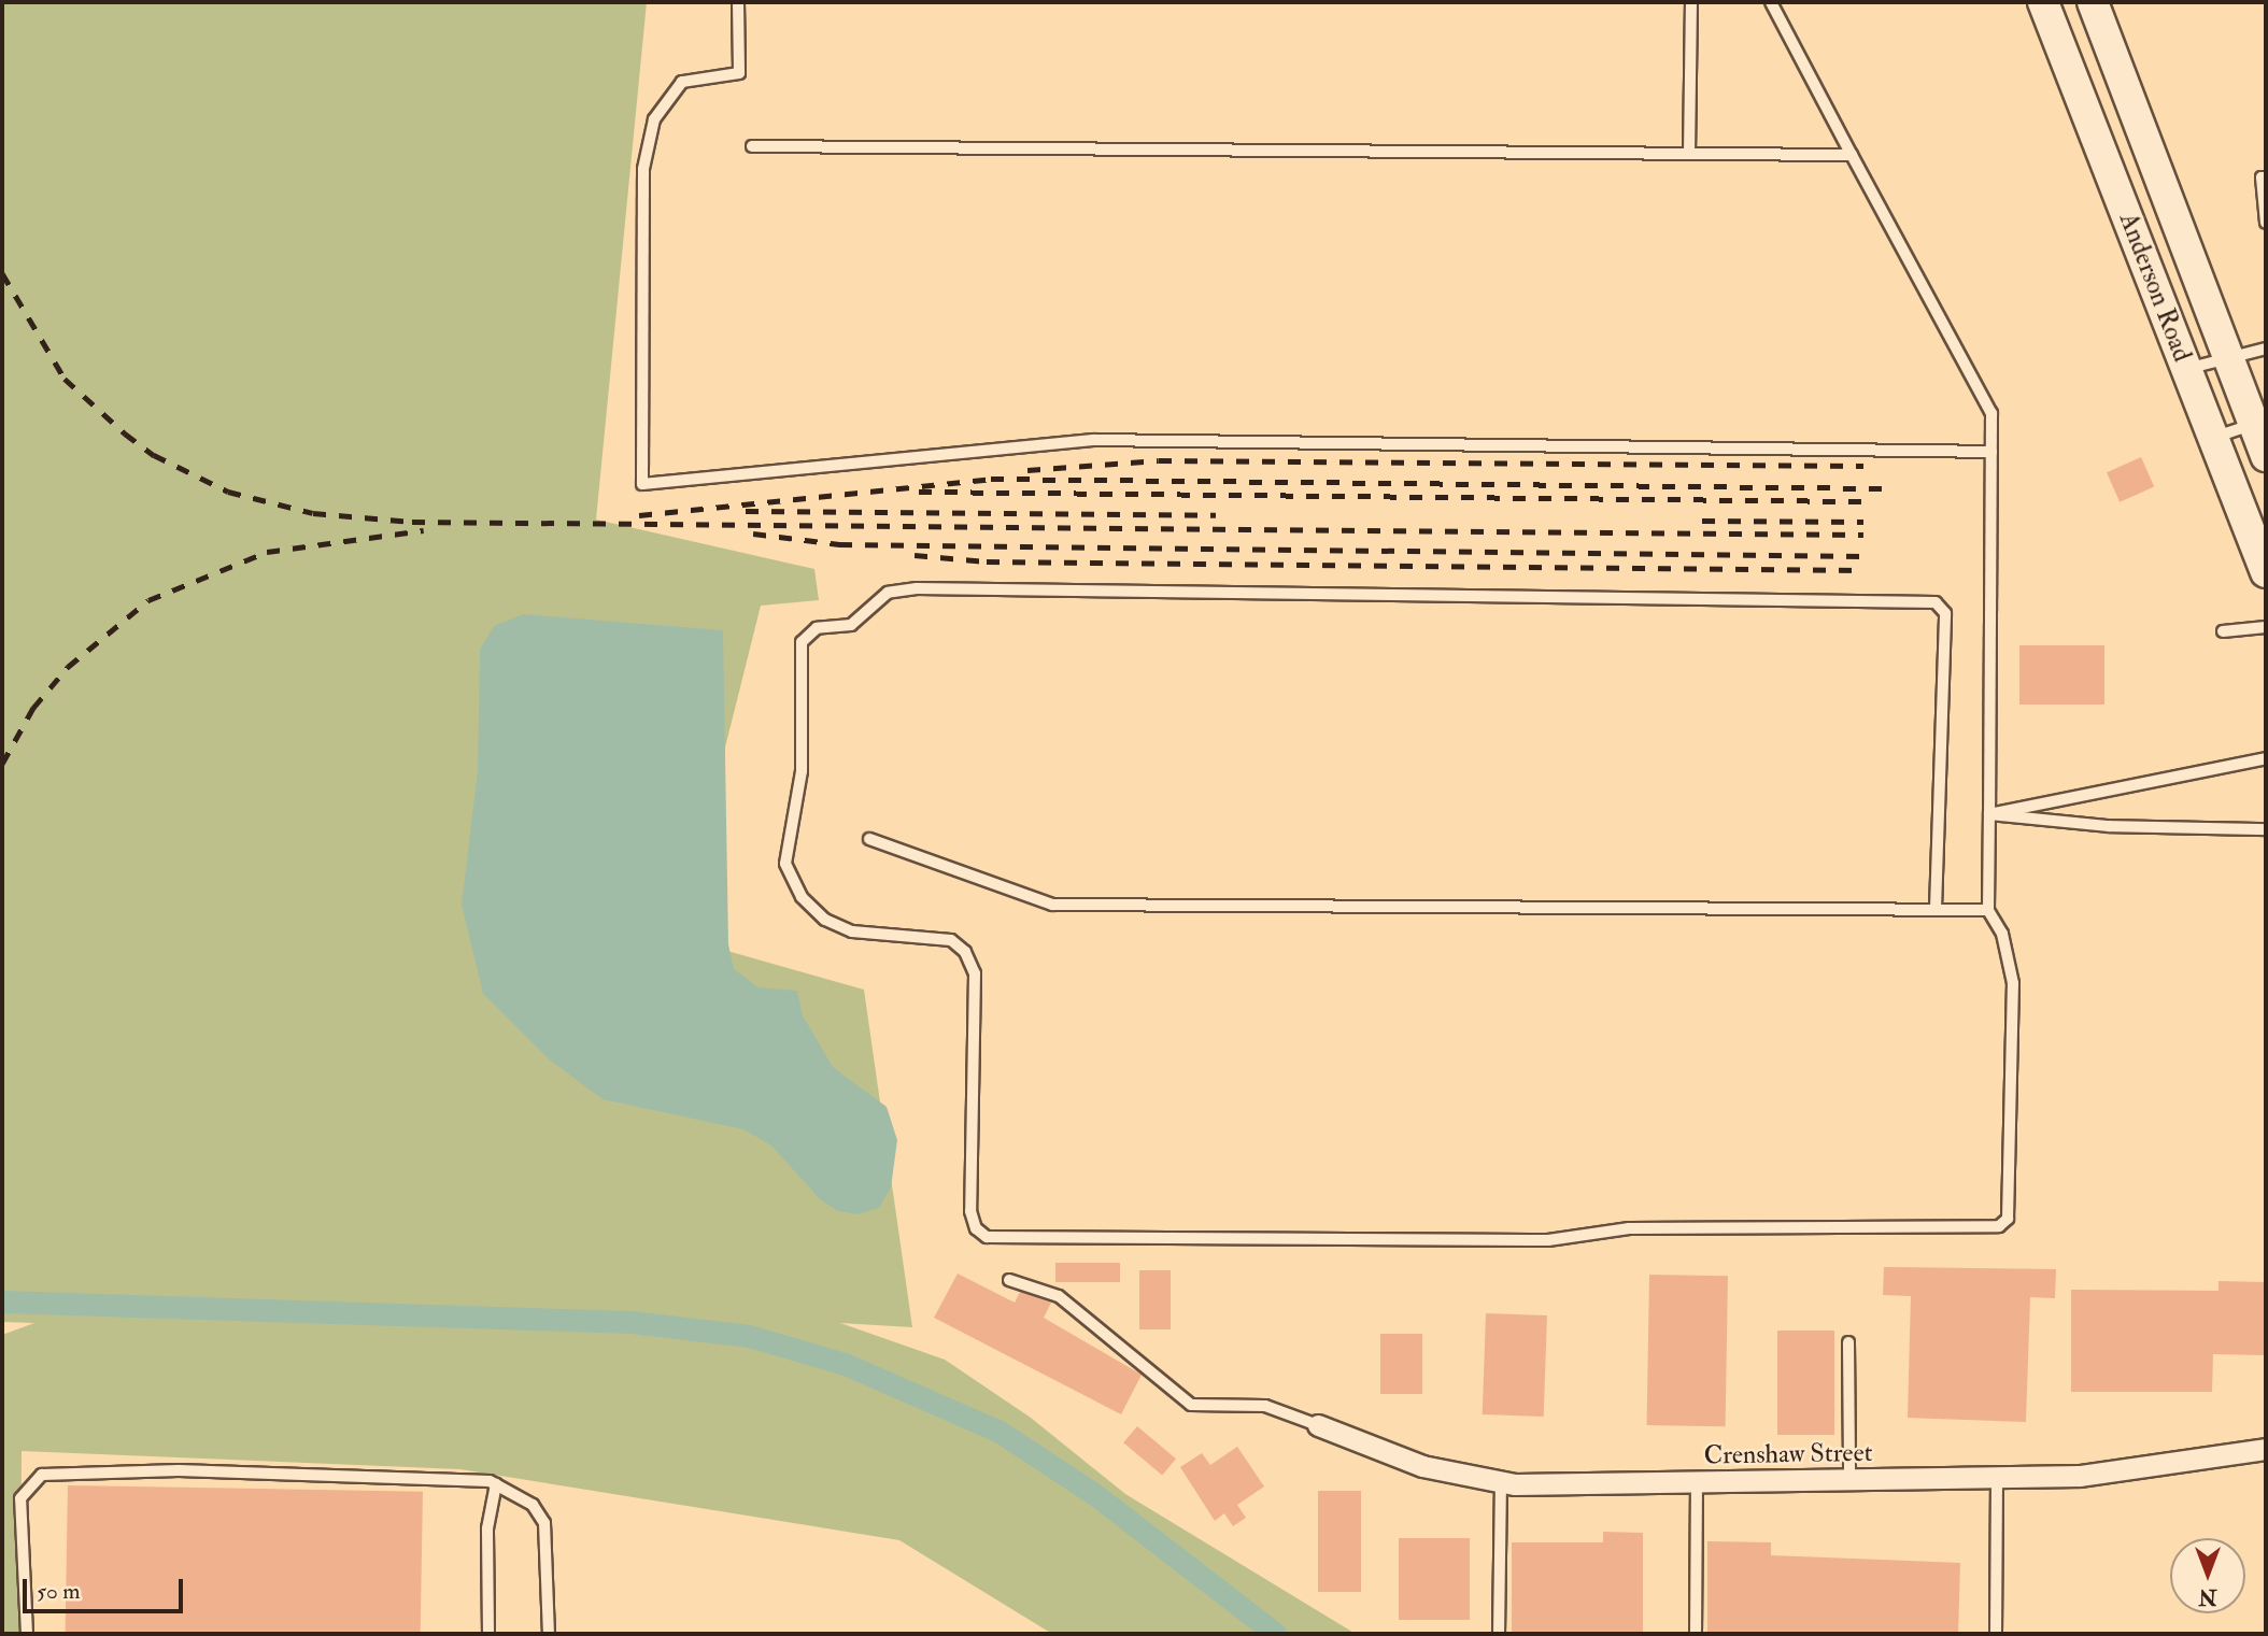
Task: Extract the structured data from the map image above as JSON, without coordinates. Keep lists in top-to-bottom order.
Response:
{
  "streets": {
    "main road": ["Anderson Road"],
    "street": ["Crenshaw Street"]
  },
  "scale_bar": "50 m",
  "north": "bottom"
}
